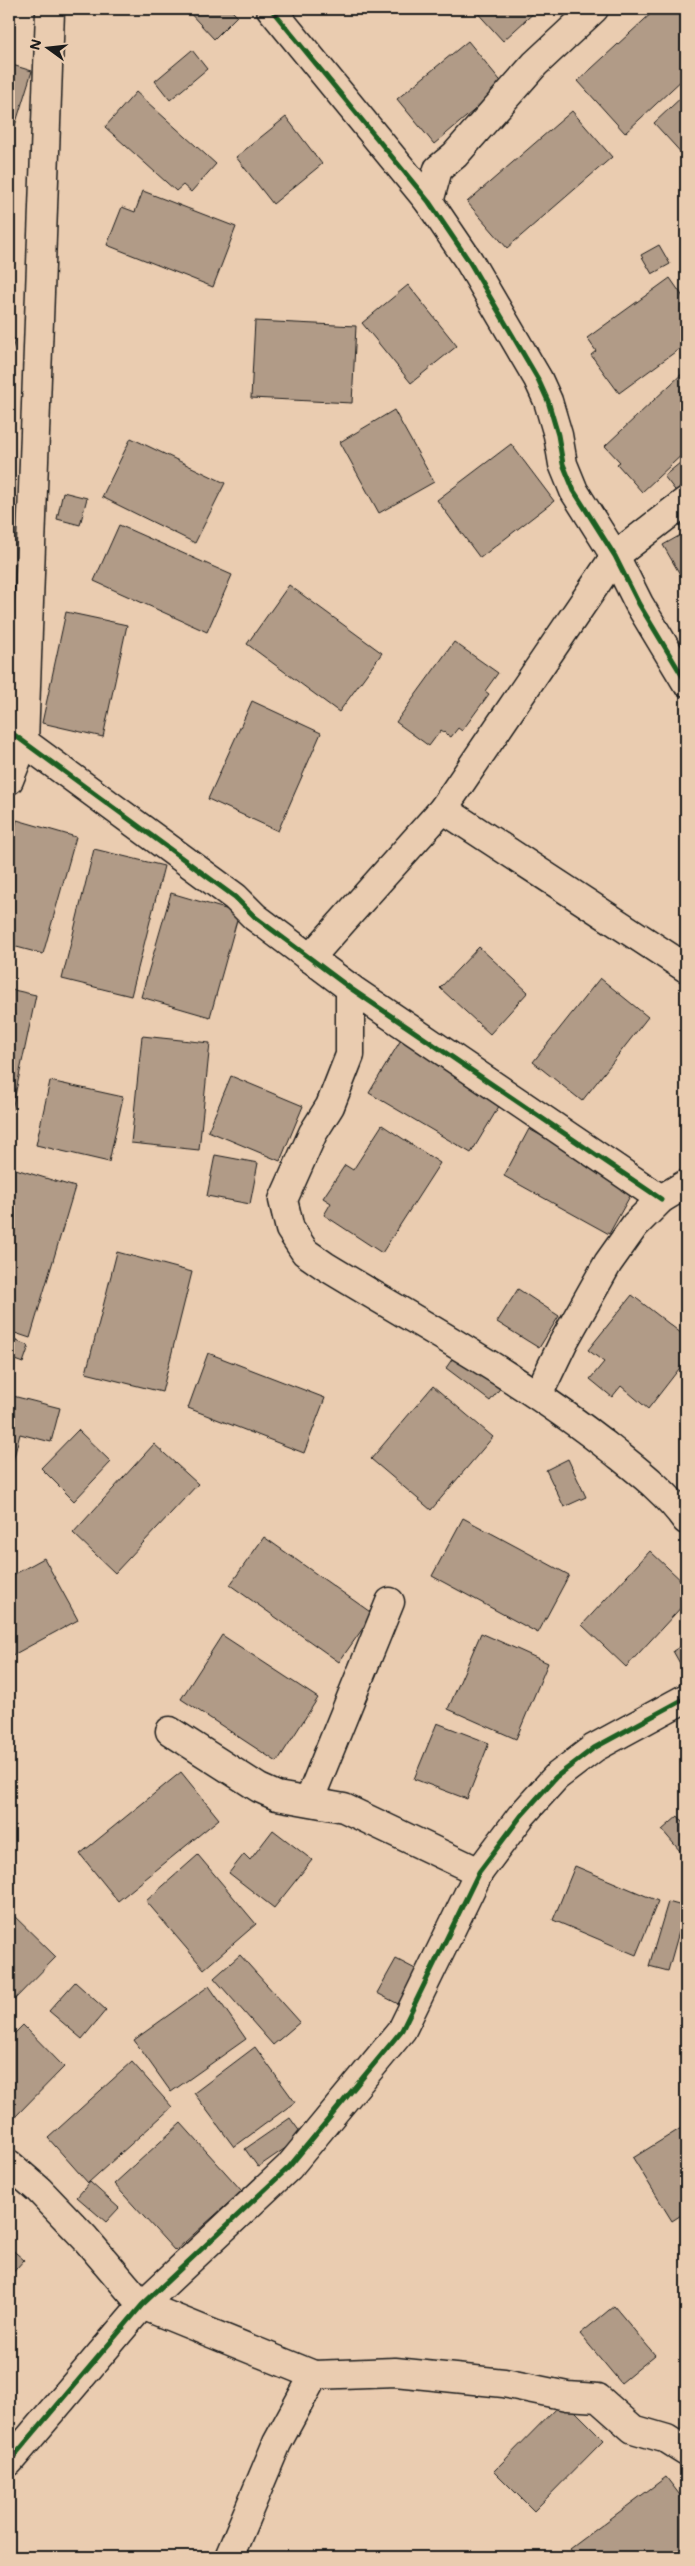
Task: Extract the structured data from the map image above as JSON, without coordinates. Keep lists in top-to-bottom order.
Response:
{
  "north": "left"
}
